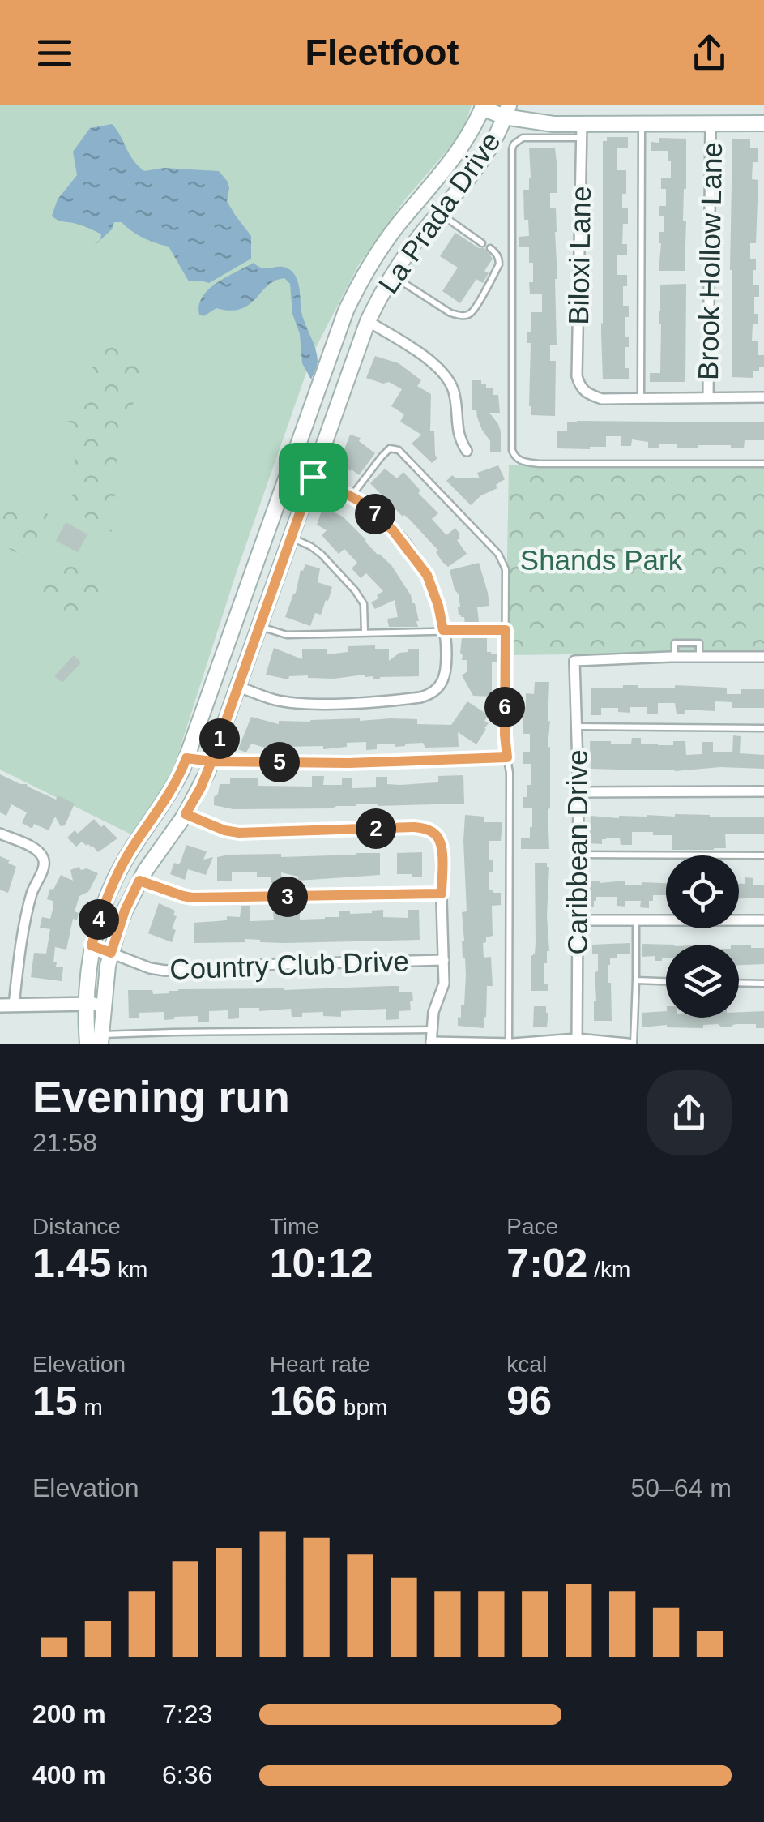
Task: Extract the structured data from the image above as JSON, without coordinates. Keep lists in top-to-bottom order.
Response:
{
  "streets": {
    "main road": ["La Prada Drive"],
    "street": [
      "Biloxi Lane",
      "Brook Hollow Lane",
      "Caribbean Drive",
      "Country Club Drive"
    ]
  },
  "crossings": [
    ["La Prada Drive", "Country Club Drive"]
  ],
  "parks": ["Shands Park"],
  "page": {
    "header": "Fleetfoot",
    "pins": [
      "7",
      "6",
      "1",
      "5",
      "2",
      "3",
      "4"
    ],
    "heading": ["Evening run", "21:58"],
    "stats": [
      ["Distance", "1.45 km"],
      ["Time", "10:12"],
      ["Pace", "7:02 /km"],
      ["Elevation", "15 m"],
      ["Heart rate", "166 bpm"],
      ["kcal", "96"]
    ],
    "chart": ["Elevation", "50–64 m"],
    "list": [
      {
        "name": "200 m",
        "note": "7:23"
      },
      {
        "name": "400 m",
        "note": "6:36"
      }
    ]
  }
}
